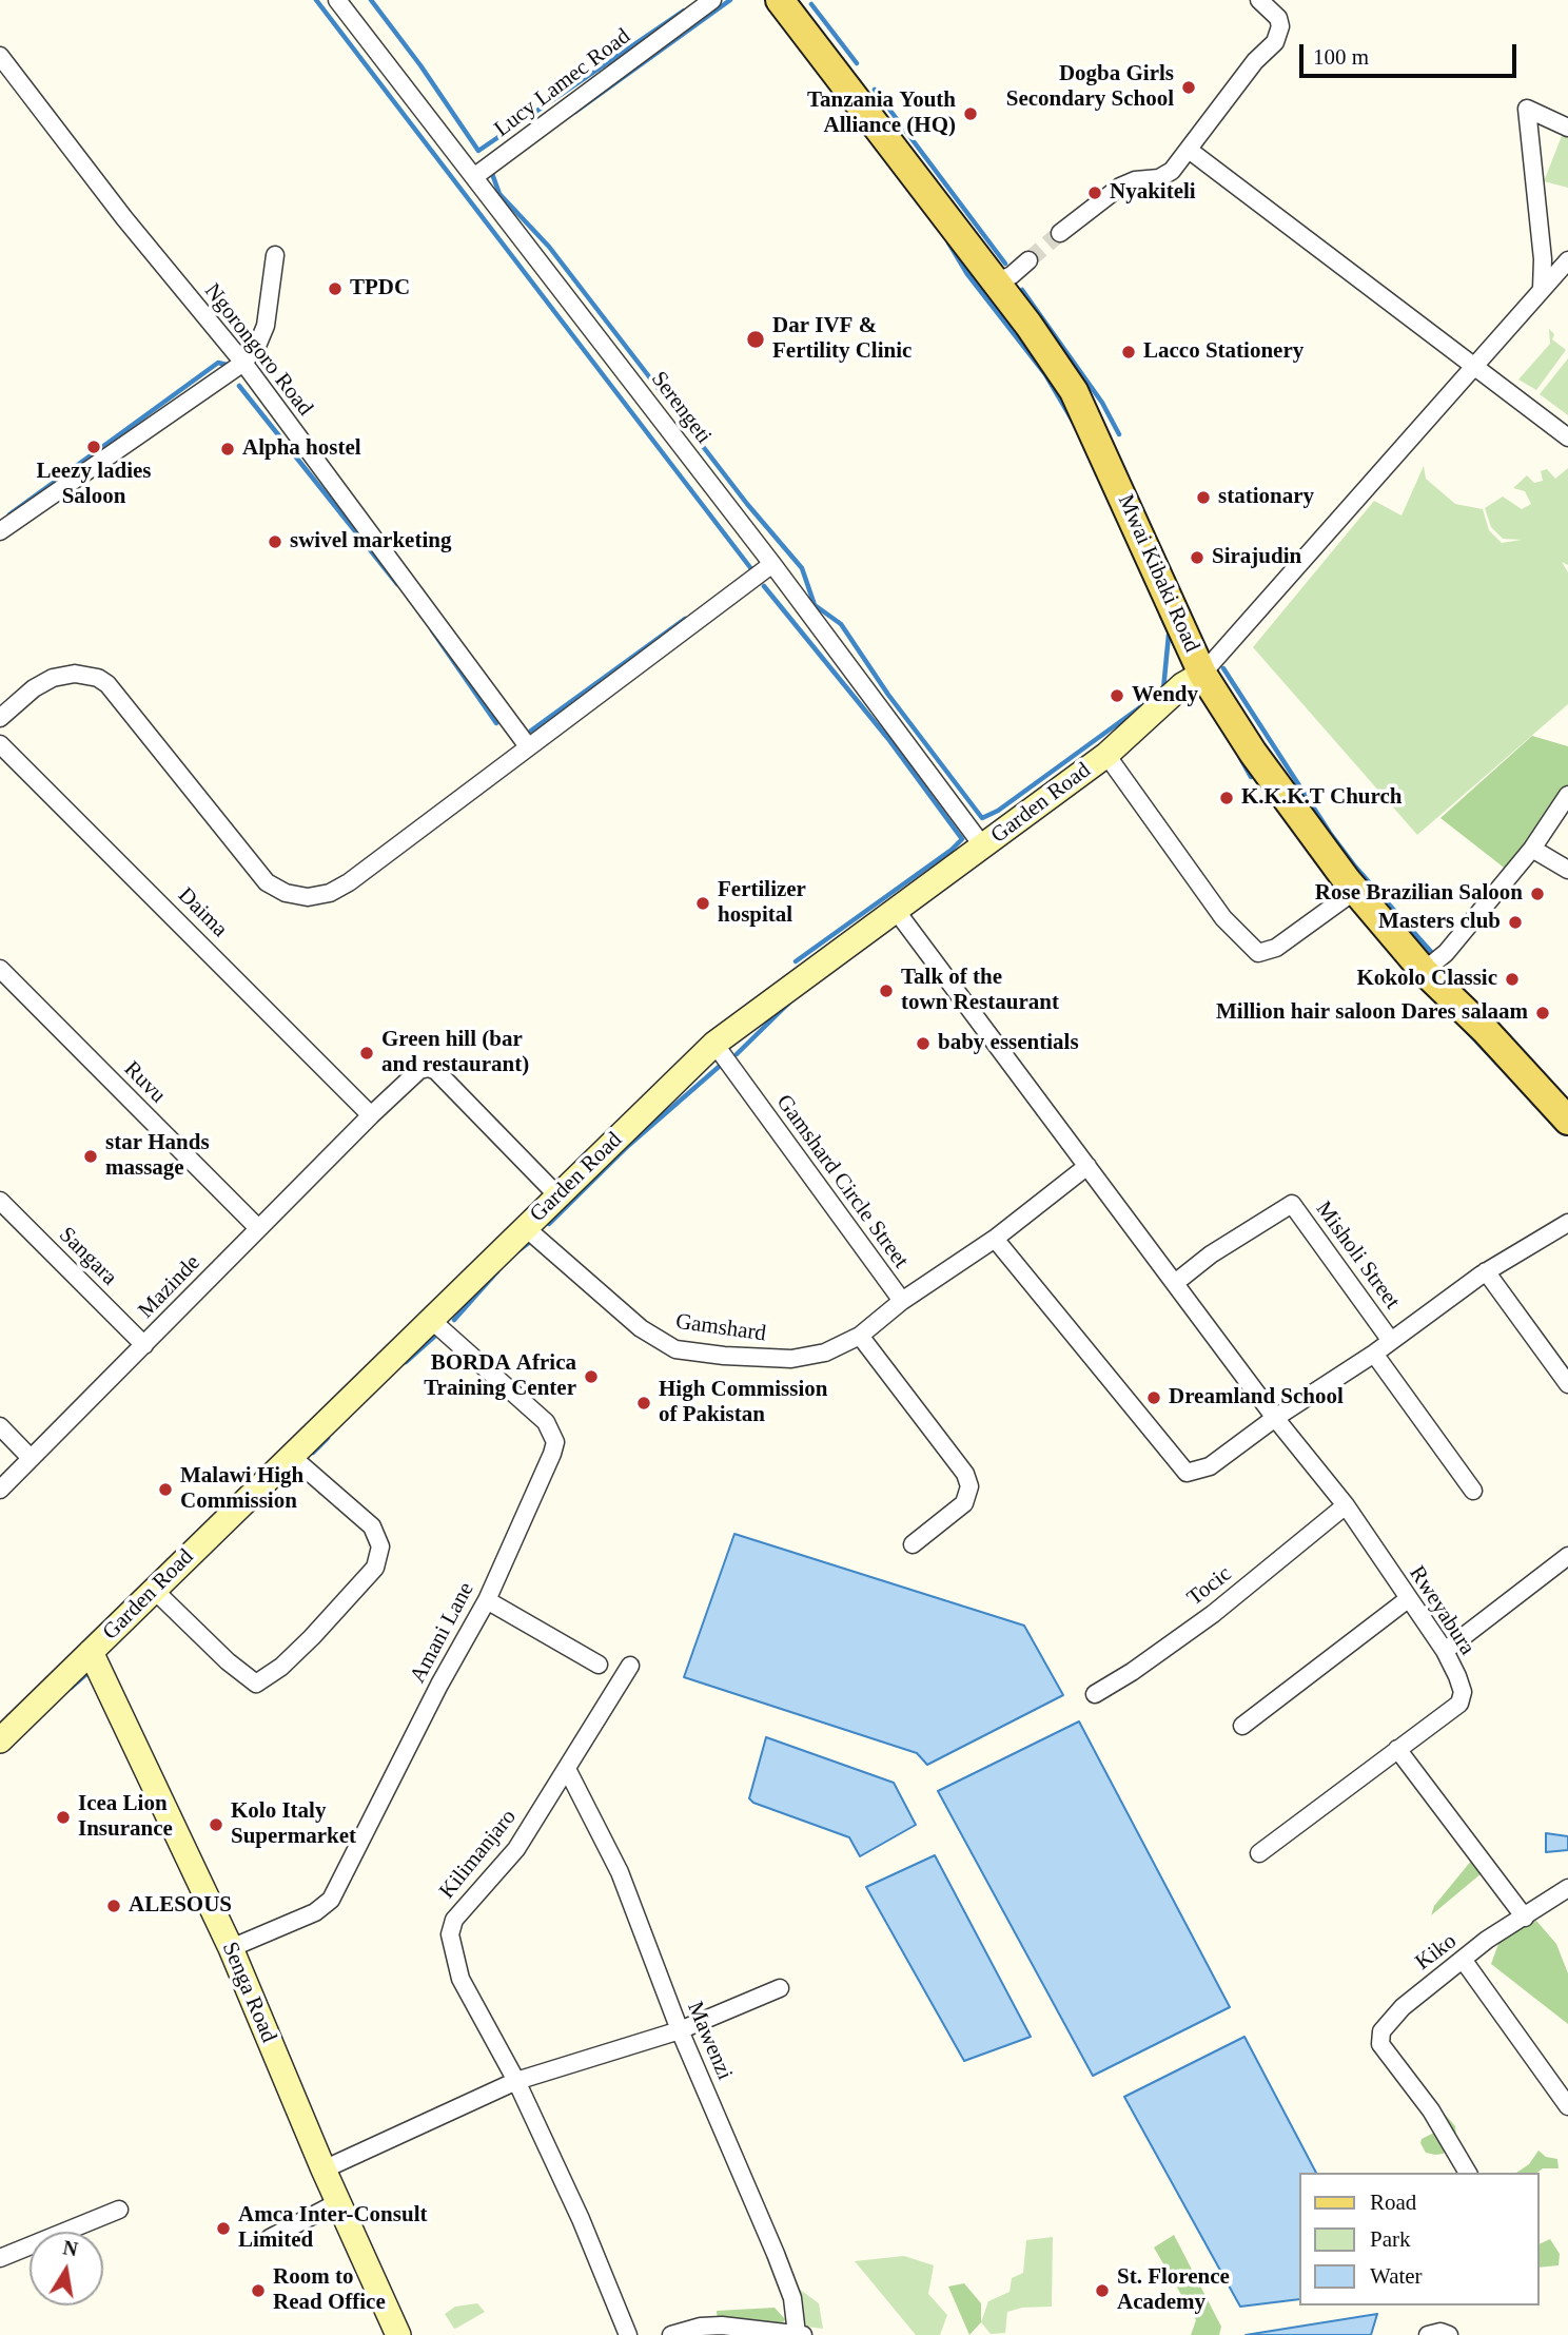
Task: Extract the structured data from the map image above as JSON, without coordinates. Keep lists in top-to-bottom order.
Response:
{
  "streets": {
    "main road": ["Mwai Kibaki Road"],
    "street": [
      "Lucy Lamec Road",
      "Ngorongoro Road",
      "Serengeti",
      "Garden Road",
      "Daima",
      "Ruvu",
      "Gamshard Circle Street",
      "Misholi Street",
      "Sangara",
      "Mazinde",
      "Gamshard",
      "Tocic",
      "Rweyabura",
      "Amani Lane",
      "Kilimanjaro",
      "Kiko",
      "Senga Road",
      "Mawenzi"
    ]
  },
  "crossings": [
    ["Lucy Lamec Road", "Serengeti"],
    ["Serengeti", "Garden Road"],
    ["Mwai Kibaki Road", "Garden Road"],
    ["Garden Road", "Gamshard Circle Street"],
    ["Garden Road", "Mazinde"],
    ["Garden Road", "Gamshard"],
    ["Garden Road", "Rweyabura"],
    ["Garden Road", "Amani Lane"],
    ["Garden Road", "Senga Road"],
    ["Daima", "Mazinde"],
    ["Ruvu", "Mazinde"],
    ["Gamshard Circle Street", "Gamshard"],
    ["Misholi Street", "Rweyabura"],
    ["Sangara", "Mazinde"],
    ["Tocic", "Rweyabura"],
    ["Amani Lane", "Senga Road"],
    ["Kilimanjaro", "Mawenzi"]
  ],
  "places": [
    "Dogba Girls Secondary School",
    "Tanzania Youth Alliance (HQ)",
    "Nyakiteli",
    "TPDC",
    "Dar IVF & Fertility Clinic",
    "Lacco Stationery",
    "Leezy ladies Saloon",
    "Alpha hostel",
    "stationary",
    "swivel marketing",
    "Sirajudin",
    "Wendy",
    "K.K.K.T Church",
    "Rose Brazilian Saloon",
    "Fertilizer hospital",
    "Masters club",
    "Kokolo Classic",
    "Talk of the town Restaurant",
    "Million hair saloon Dares salaam",
    "baby essentials",
    "Green hill (bar and restaurant)",
    "star Hands massage",
    "BORDA Africa Training Center",
    "Dreamland School",
    "High Commission of Pakistan",
    "Malawi High Commission",
    "Icea Lion Insurance",
    "Kolo Italy Supermarket",
    "ALESOUS",
    "Amca Inter-Consult Limited",
    "Room to Read Office",
    "St. Florence Academy"
  ],
  "legend": ["Road", "Park", "Water"],
  "scale_bar": "100 m",
  "north": "top"
}
